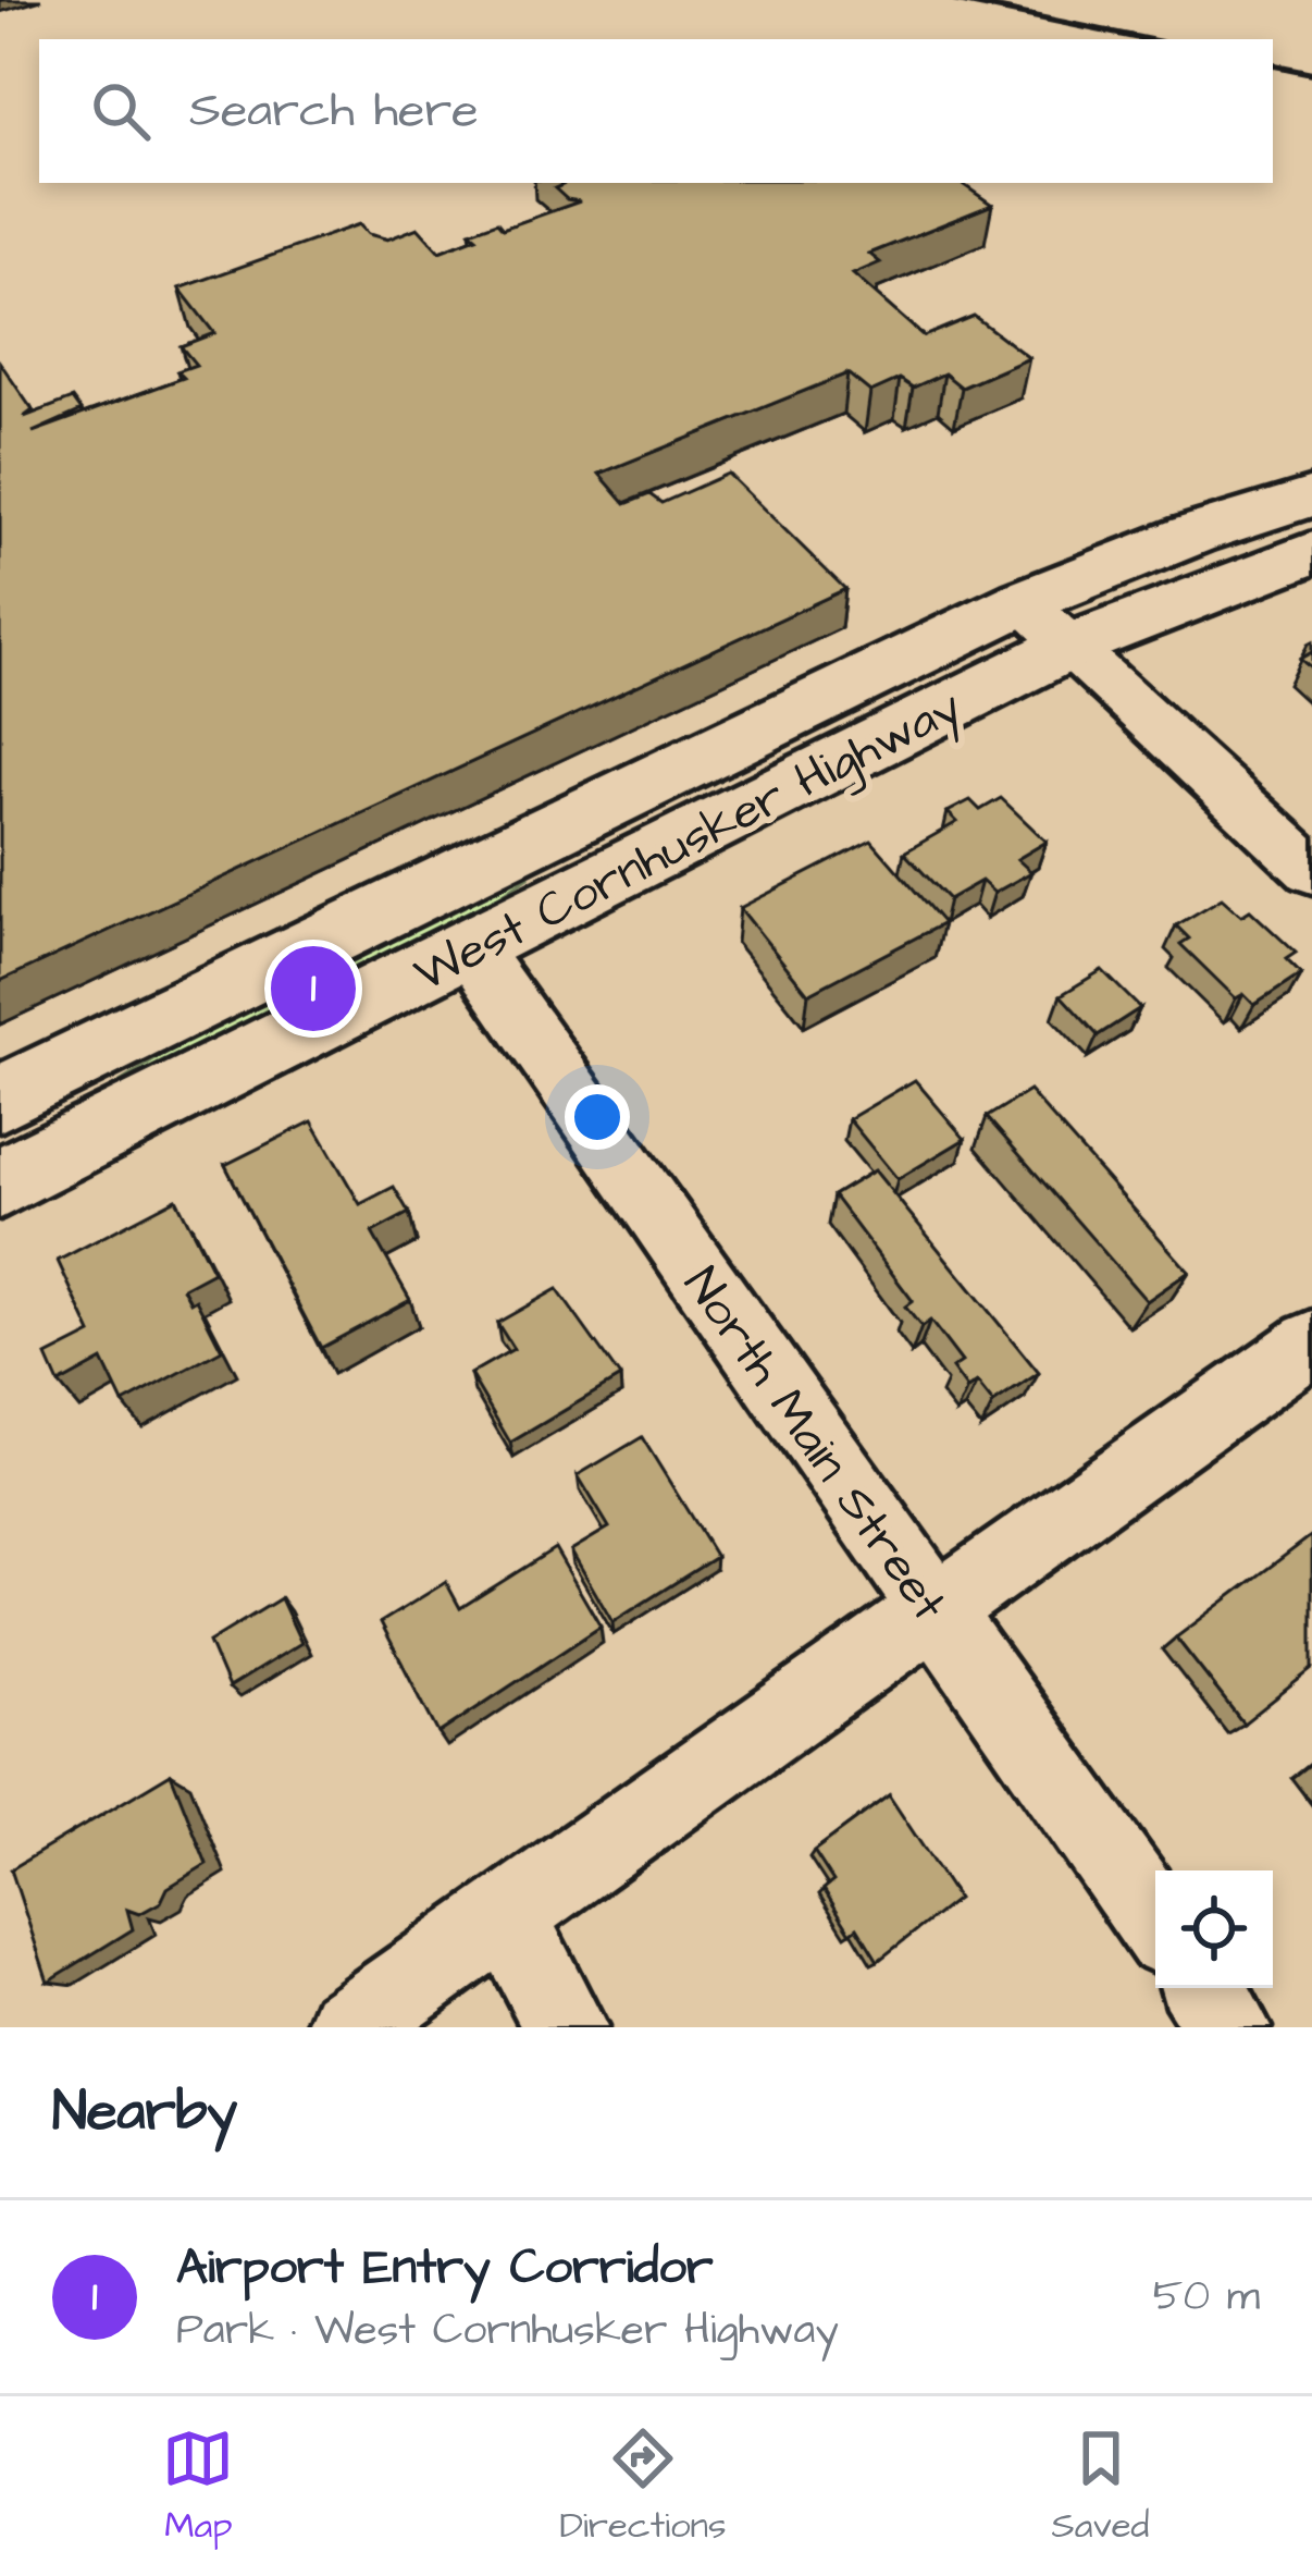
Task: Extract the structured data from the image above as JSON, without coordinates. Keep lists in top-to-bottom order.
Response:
{
  "streets": {
    "main road": ["West Cornhusker Highway"],
    "street": ["North Main Street"]
  },
  "crossings": [
    ["West Cornhusker Highway", "North Main Street"]
  ],
  "page": {
    "search": "Search here",
    "pins": "1",
    "heading": "Nearby",
    "list": [
      {
        "mark": "1",
        "name": "Airport Entry Corridor",
        "note": "Park · West Cornhusker Highway",
        "value": "50 m"
      }
    ],
    "nav": ["Map", "Directions", "Saved"]
  }
}
